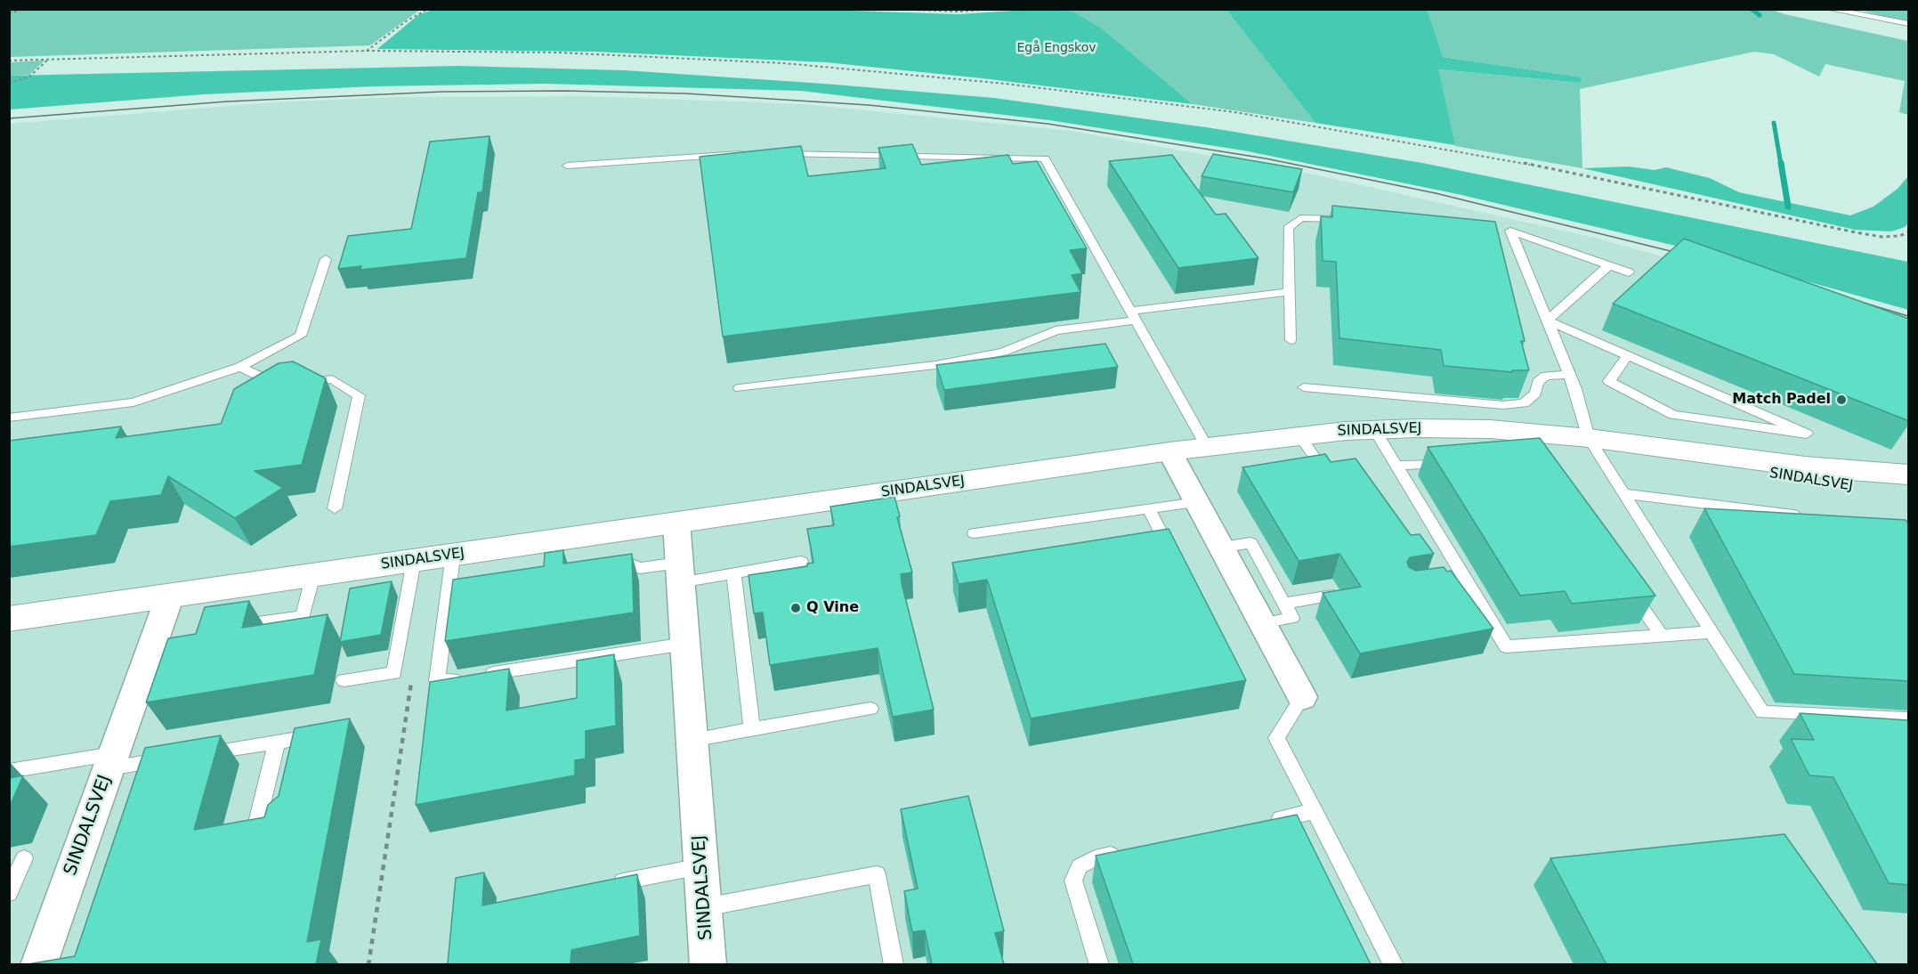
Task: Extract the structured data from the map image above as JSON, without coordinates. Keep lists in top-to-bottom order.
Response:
{
  "streets": {
    "street": ["SINDALSVEJ"]
  },
  "parks": ["Egå Engskov"],
  "places": ["Match Padel", "Q Vine"]
}
